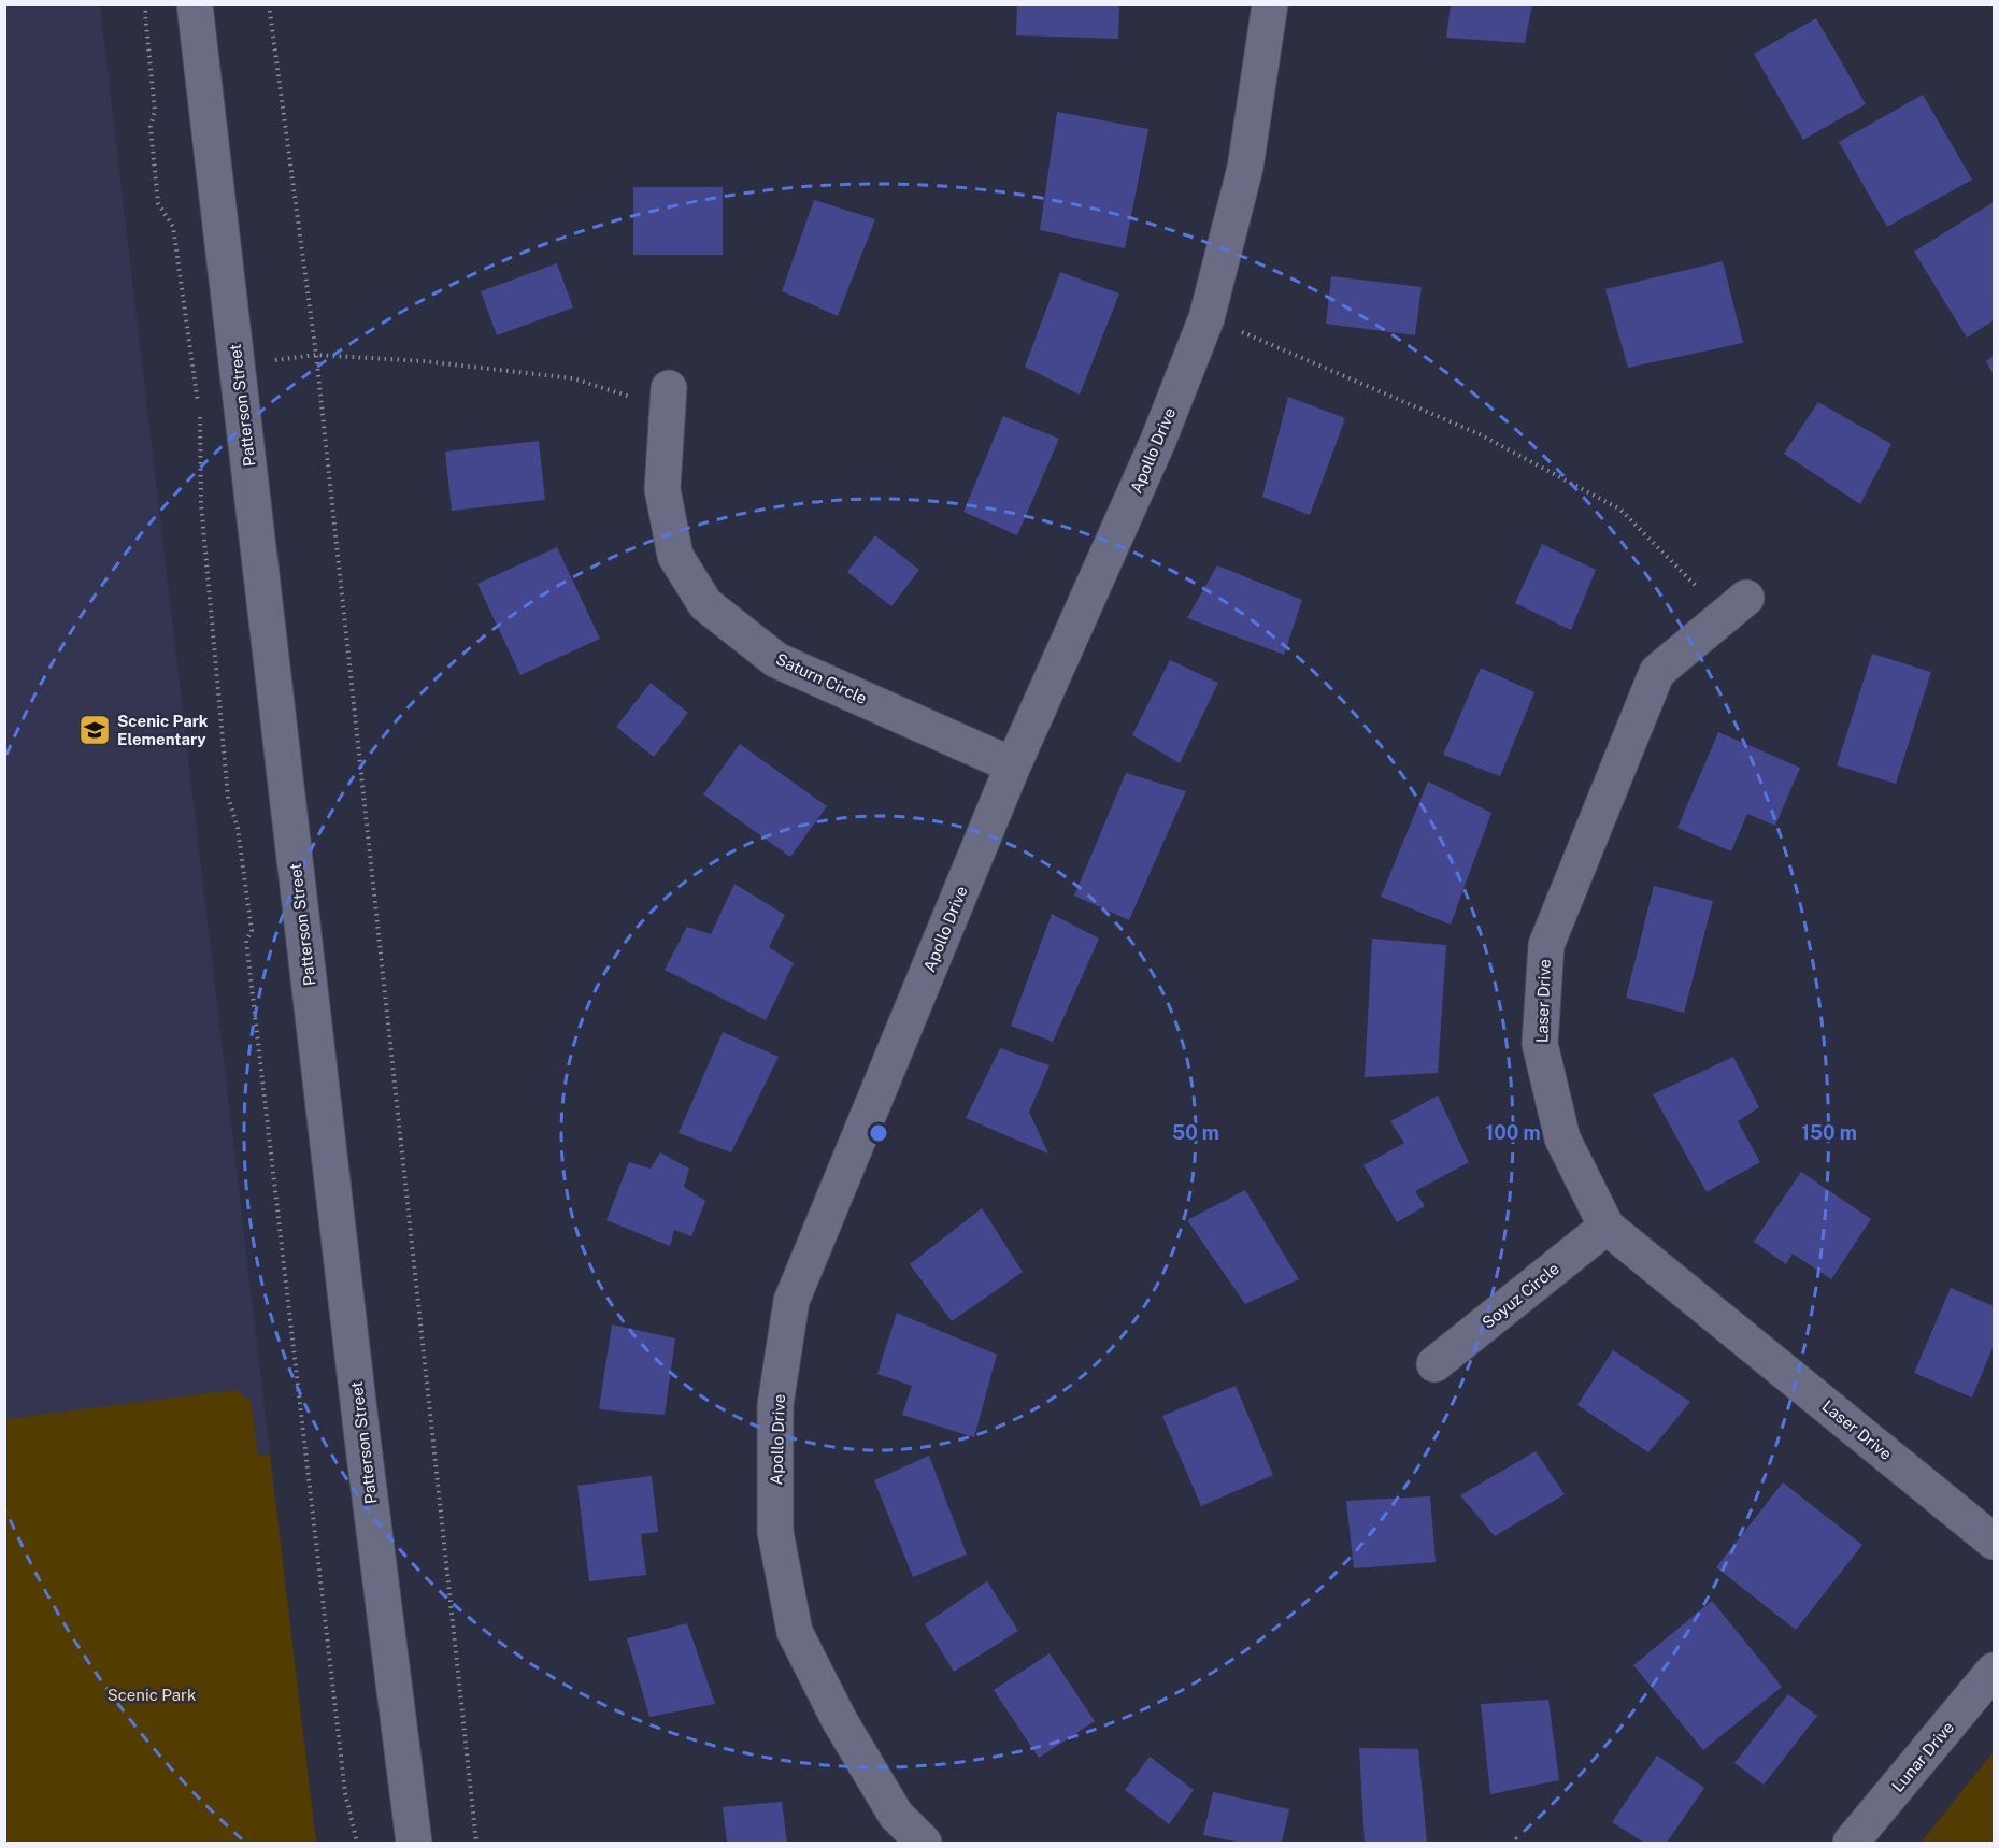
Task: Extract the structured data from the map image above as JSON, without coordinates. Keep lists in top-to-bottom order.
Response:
{
  "streets": {
    "street": [
      "Patterson Street",
      "Apollo Drive",
      "Saturn Circle",
      "Laser Drive",
      "Soyuz Circle",
      "Lunar Drive"
    ]
  },
  "crossings": [
    ["Apollo Drive", "Saturn Circle"],
    ["Laser Drive", "Soyuz Circle"]
  ],
  "parks": ["Scenic Park"],
  "places": {
    "school or university": ["Scenic Park Elementary"]
  },
  "rings": ["50 m", "100 m", "150 m"]
}
